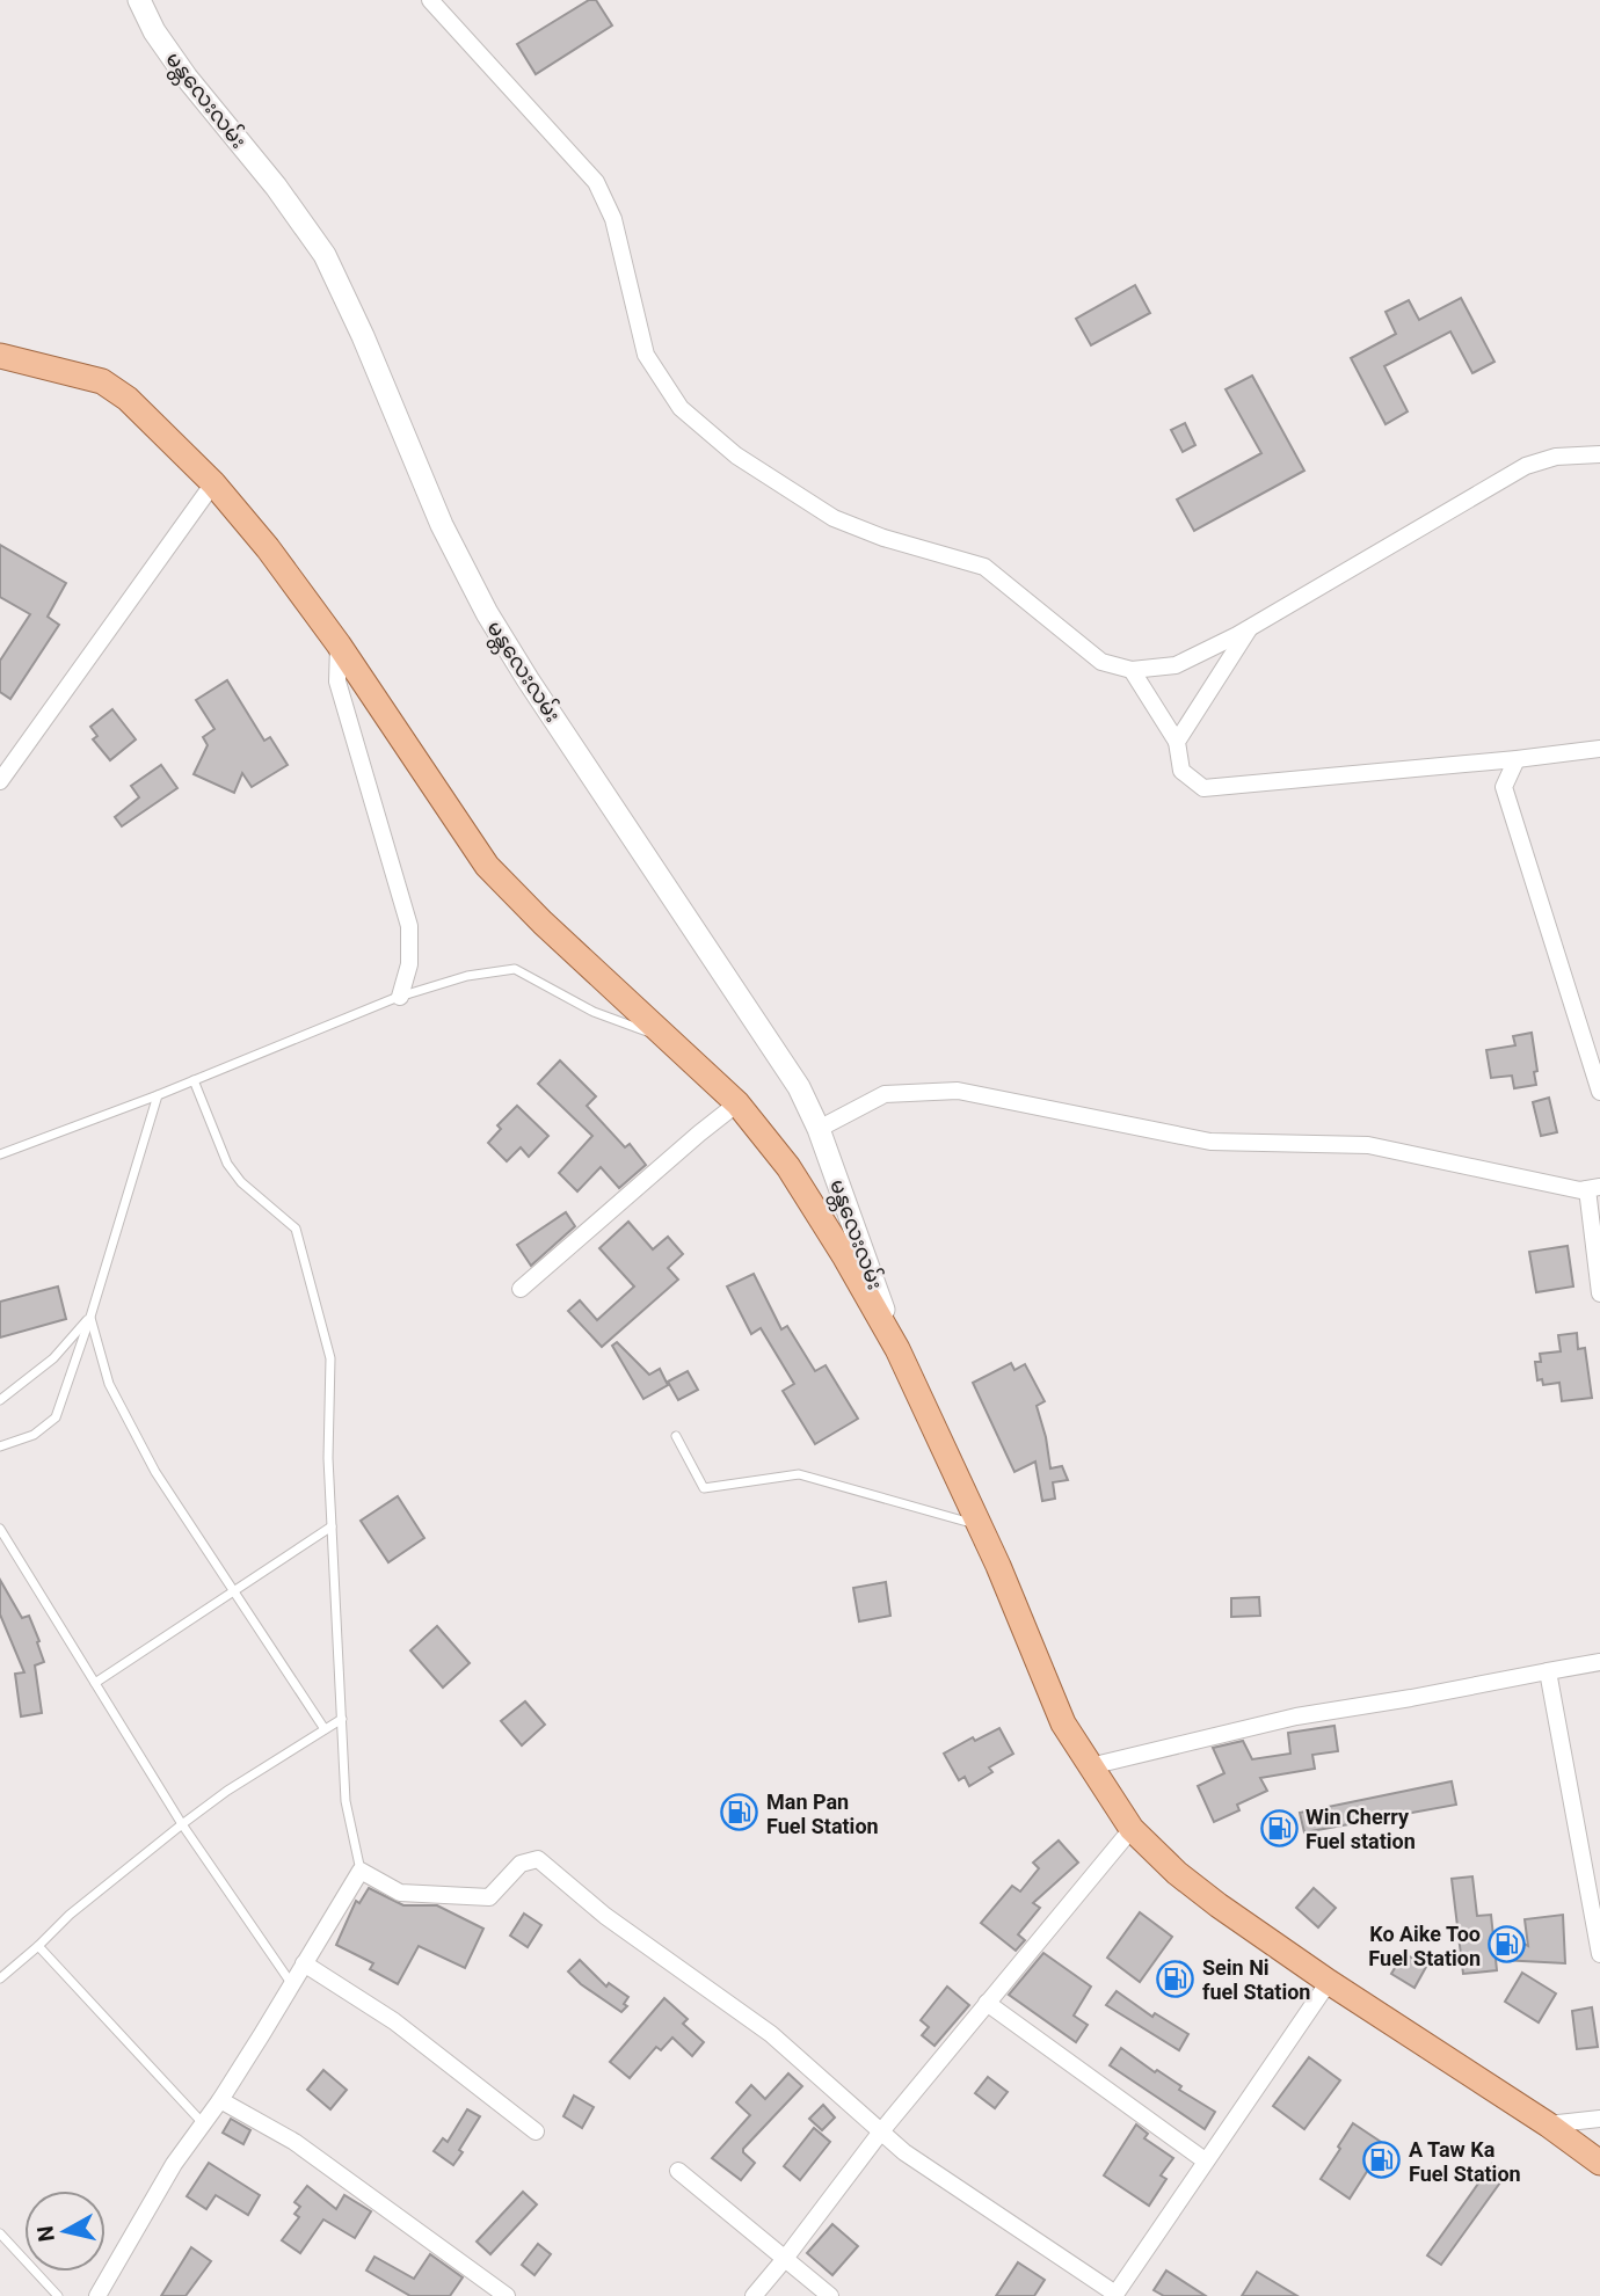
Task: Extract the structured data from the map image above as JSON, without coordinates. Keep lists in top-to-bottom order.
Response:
{
  "streets": {
    "main road": ["မန္တလေးလမ်း"]
  },
  "places": {
    "fuel station": [
      "Man Pan Fuel Station",
      "Win Cherry Fuel station",
      "Ko Aike Too Fuel Station",
      "Sein Ni fuel Station",
      "A Taw Ka Fuel Station"
    ]
  },
  "north": "left"
}
